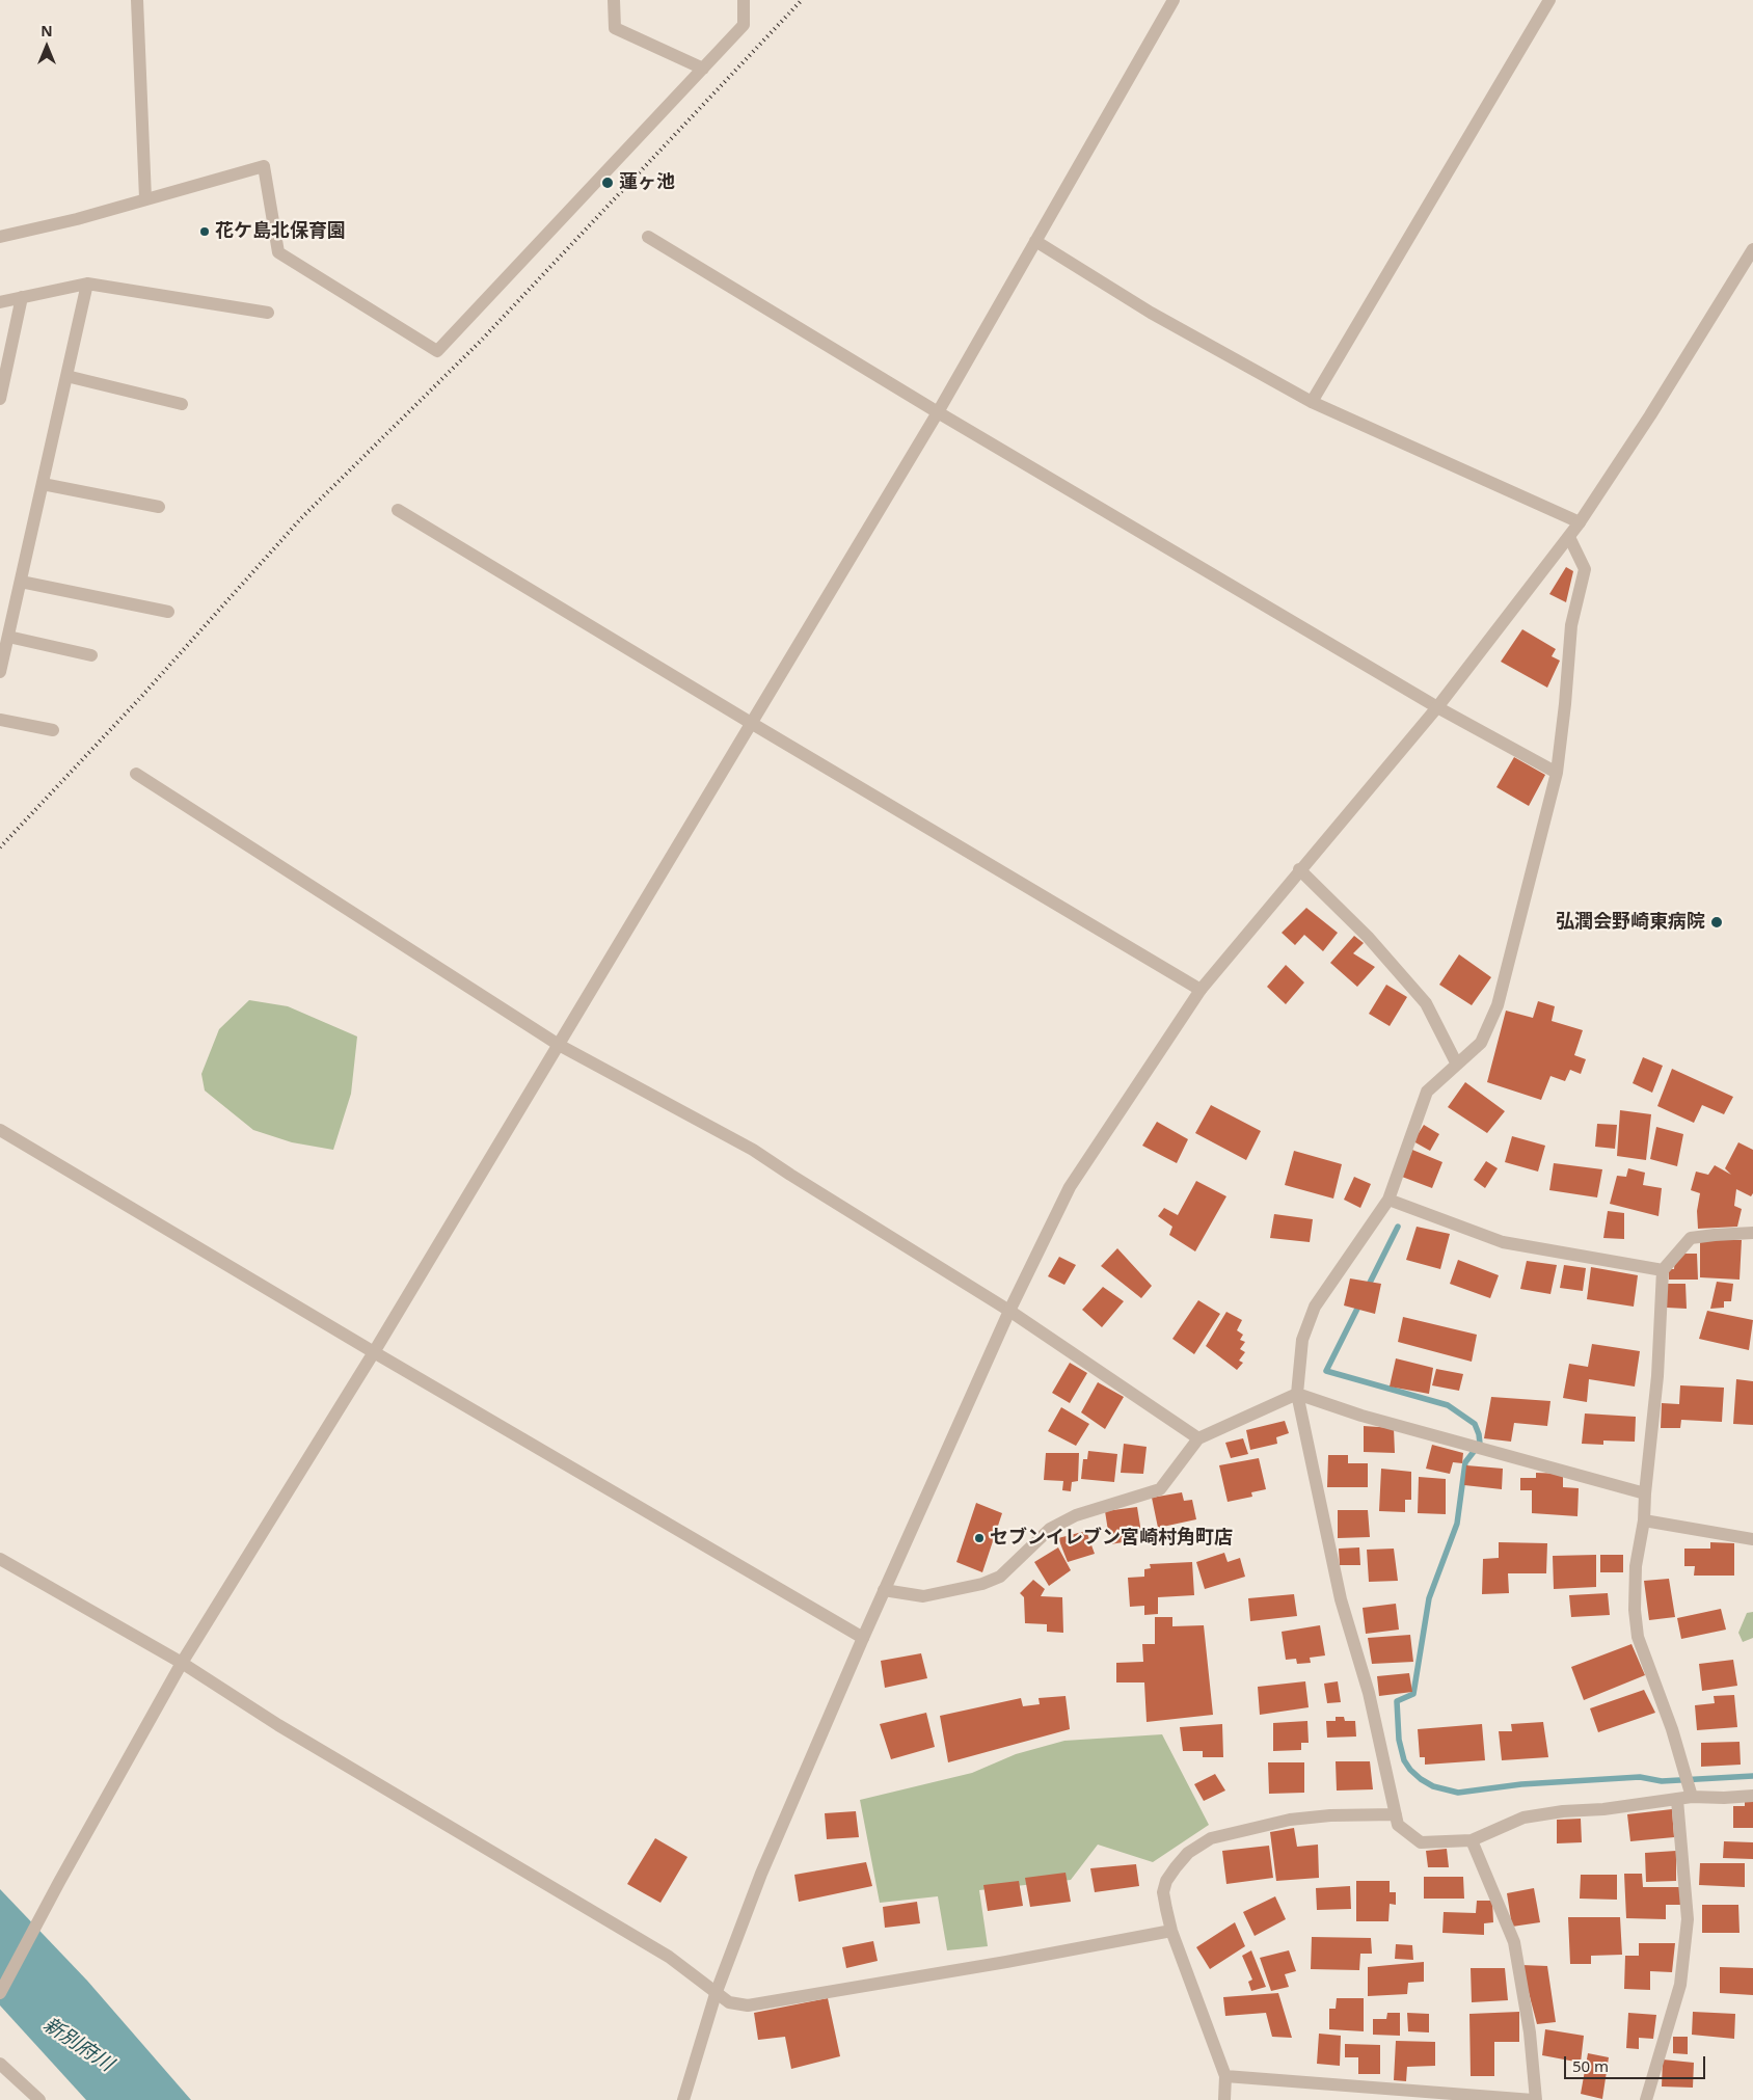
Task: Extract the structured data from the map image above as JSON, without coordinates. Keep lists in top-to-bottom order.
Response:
{
  "water": ["新別府川"],
  "places": [
    "蓮ヶ池",
    "花ケ島北保育園",
    "弘潤会野崎東病院",
    "セブンイレブン宮崎村角町店"
  ],
  "scale_bar": "50 m",
  "north": "top"
}
